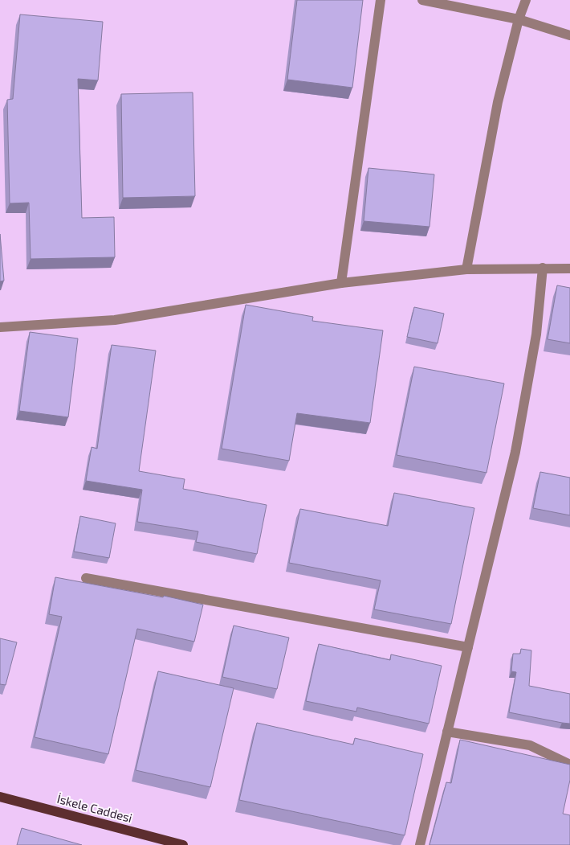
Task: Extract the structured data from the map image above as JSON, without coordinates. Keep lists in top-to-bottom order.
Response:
{
  "streets": {
    "main road": ["İskele Caddesi"]
  }
}
